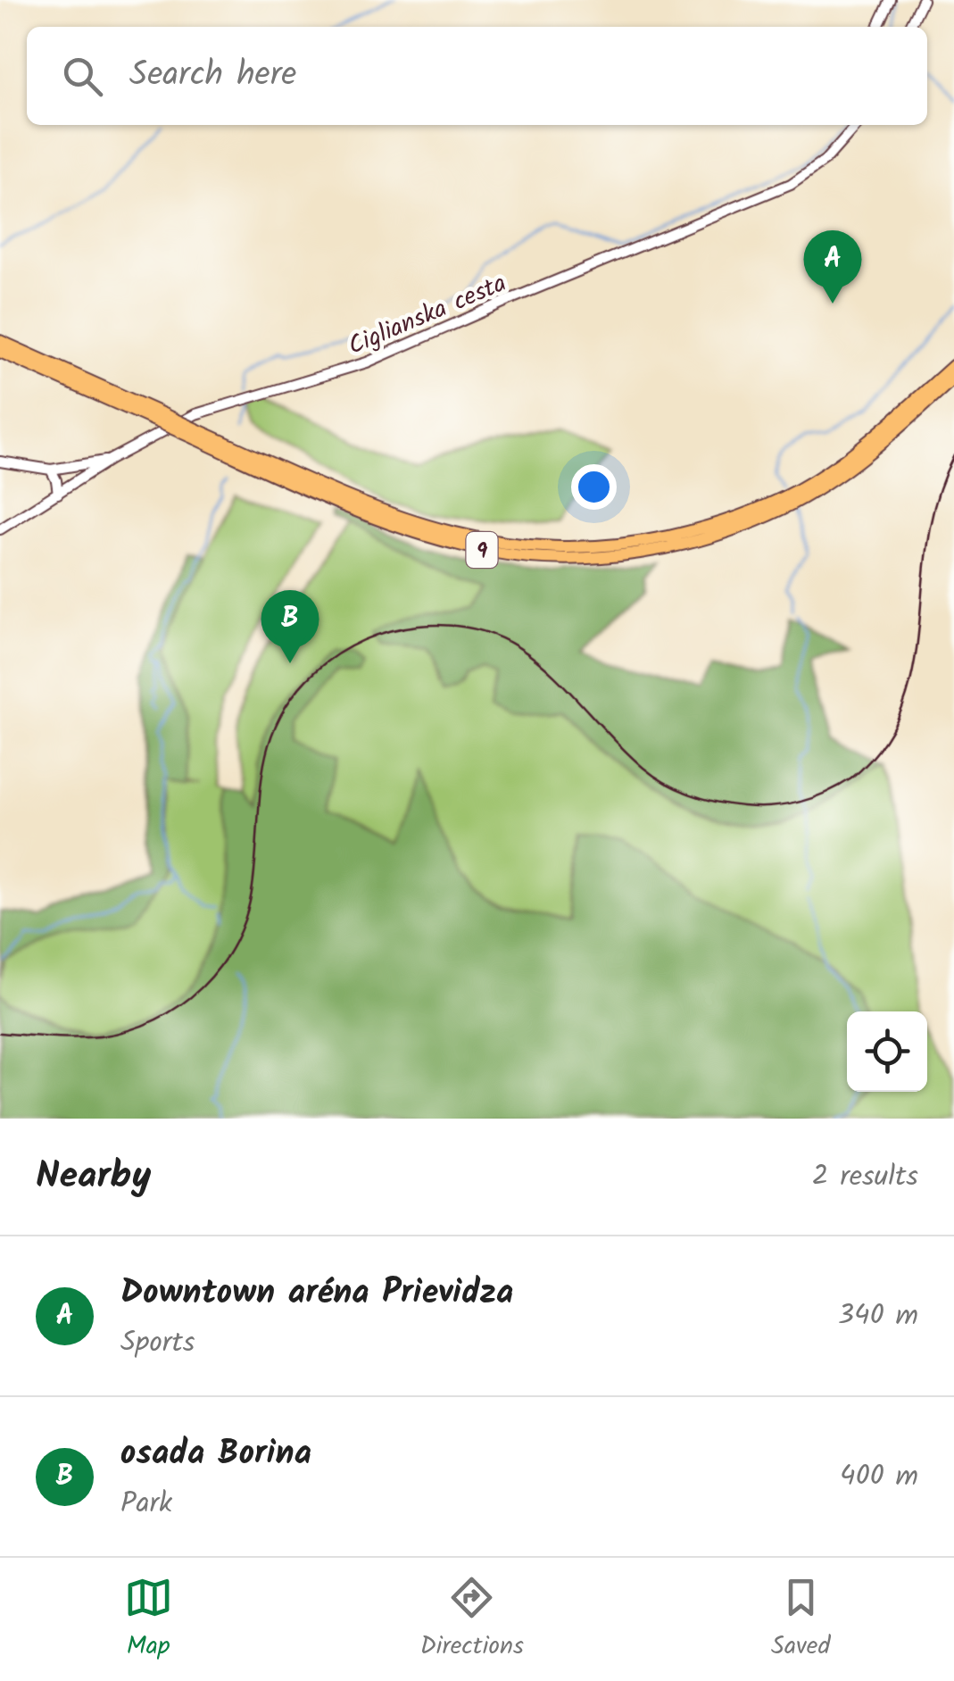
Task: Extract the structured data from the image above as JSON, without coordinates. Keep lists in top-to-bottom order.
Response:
{
  "streets": {
    "main road": ["9"],
    "street": ["Ciglianska cesta"]
  },
  "page": {
    "search": "Search here",
    "pins": ["A", "B"],
    "heading": ["Nearby", "2 results"],
    "list": [
      {
        "mark": "A",
        "name": "Downtown aréna Prievidza",
        "note": "Sports",
        "value": "340 m"
      },
      {
        "mark": "B",
        "name": "osada Borina",
        "note": "Park",
        "value": "400 m"
      }
    ],
    "nav": ["Map", "Directions", "Saved"]
  }
}
